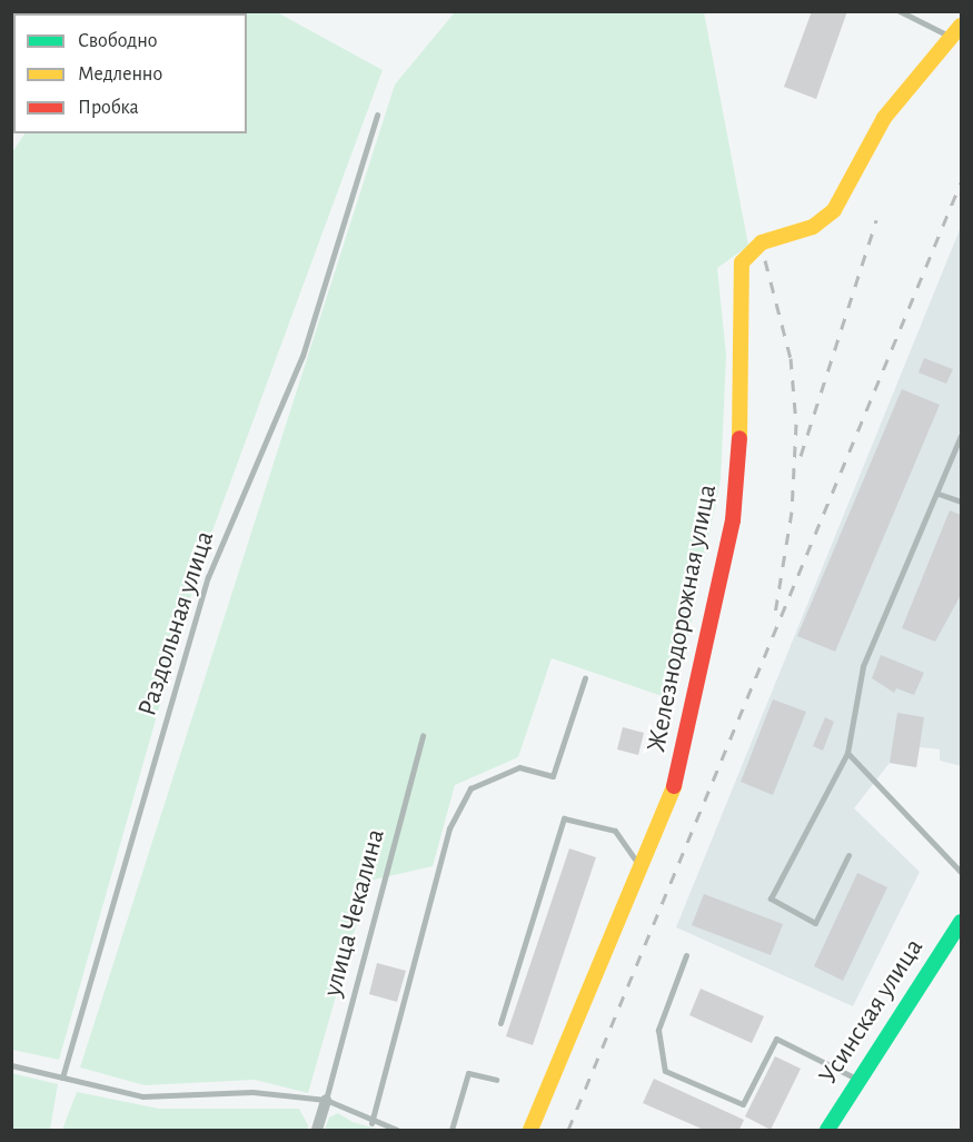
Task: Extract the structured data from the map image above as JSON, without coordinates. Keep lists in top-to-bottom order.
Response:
{
  "streets": {
    "street": ["Железнодорожная улица", "Усинская улица"],
    "lane": ["Раздольная улица", "улица Чекалина"]
  },
  "legend": ["Свободно", "Медленно", "Пробка"]
}
